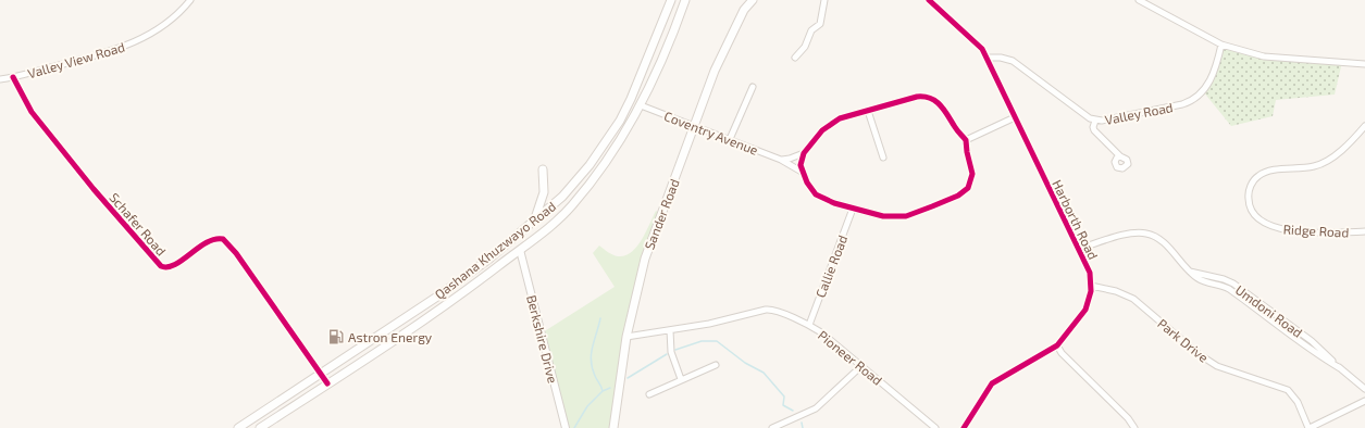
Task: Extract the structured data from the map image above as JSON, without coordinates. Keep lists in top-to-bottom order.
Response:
{
  "streets": {
    "main road": ["Sander Road", "Qashana Khuzwayo Road"],
    "street": [
      "Valley View Road",
      "Valley Road",
      "Coventry Avenue",
      "Harborth Road",
      "Schafer Road",
      "Ridge Road",
      "Callie Road",
      "Umdoni Road",
      "Berkshire Drive",
      "Park Drive",
      "Pioneer Road"
    ]
  },
  "crossings": [
    ["Valley View Road", "Schafer Road"],
    ["Valley Road", "Harborth Road"],
    ["Coventry Avenue", "Sander Road"],
    ["Coventry Avenue", "Qashana Khuzwayo Road"],
    ["Coventry Avenue", "Callie Road"],
    ["Sander Road", "Pioneer Road"],
    ["Harborth Road", "Umdoni Road"],
    ["Harborth Road", "Park Drive"],
    ["Schafer Road", "Qashana Khuzwayo Road"],
    ["Qashana Khuzwayo Road", "Berkshire Drive"],
    ["Callie Road", "Pioneer Road"]
  ],
  "places": {
    "fuel station": ["Astron Energy"]
  }
}
